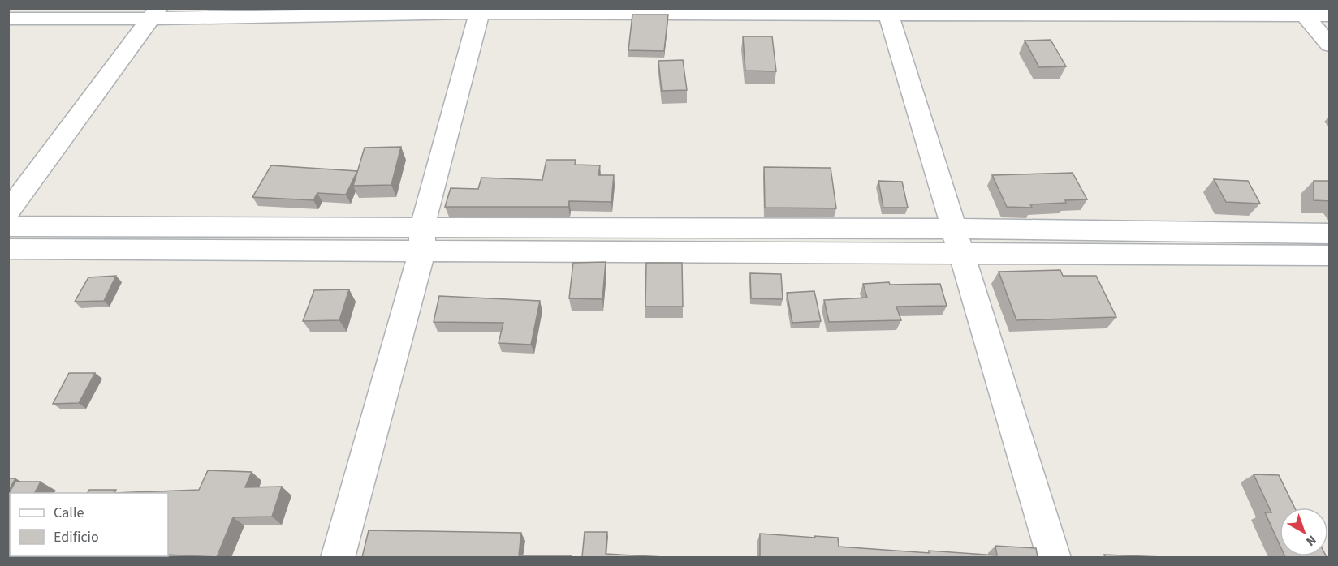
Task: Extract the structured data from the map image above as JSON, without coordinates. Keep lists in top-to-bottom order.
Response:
{
  "legend": ["Calle", "Edificio"],
  "north": "bottom right"
}
